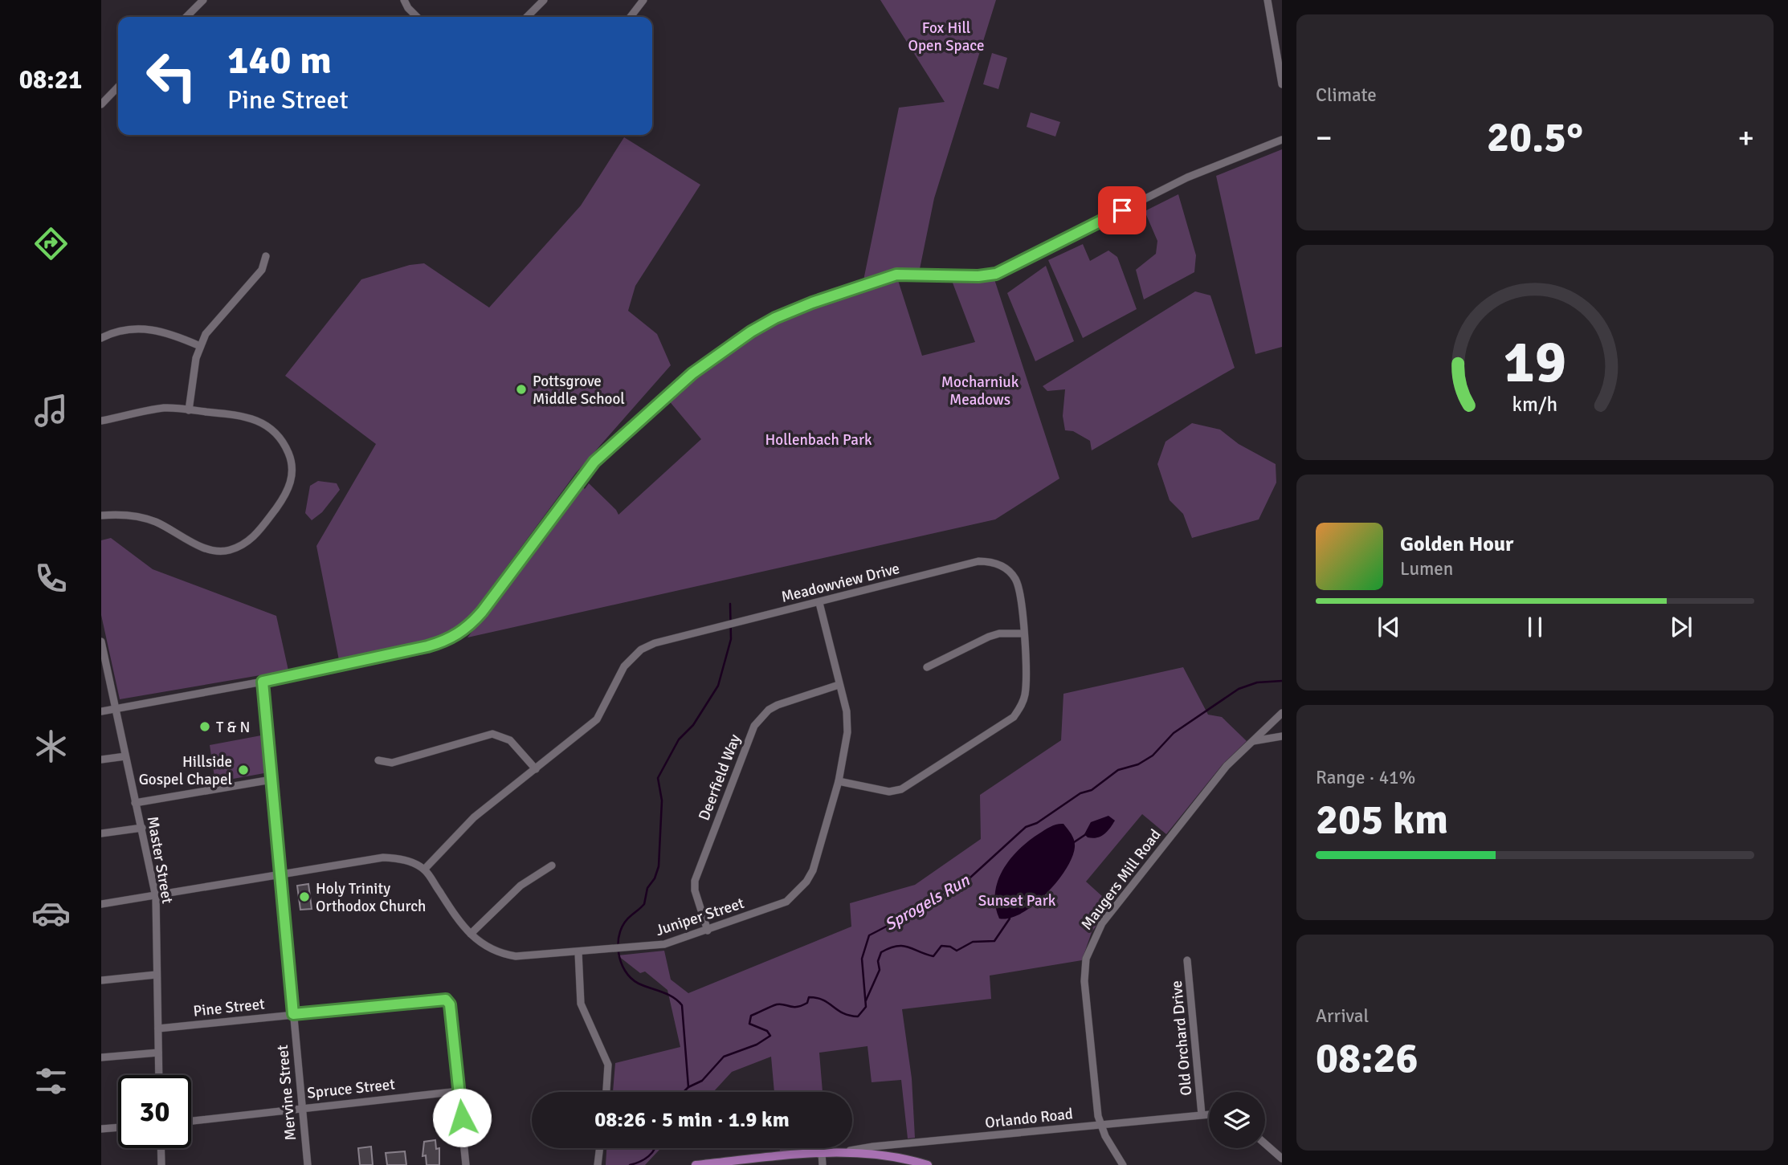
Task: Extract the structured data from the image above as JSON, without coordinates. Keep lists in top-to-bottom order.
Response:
{
  "streets": {
    "street": [
      "Meadowview Drive",
      "Deerfield Way",
      "Master Street",
      "Maugers Mill Road",
      "Juniper Street",
      "Pine Street",
      "Old Orchard Drive",
      "Spruce Street",
      "Mervine Street",
      "Orlando Road"
    ]
  },
  "crossings": [
    ["Meadowview Drive", "Juniper Street"],
    ["Deerfield Way", "Juniper Street"],
    ["Master Street", "Pine Street"],
    ["Maugers Mill Road", "Orlando Road"],
    ["Pine Street", "Spruce Street"],
    ["Pine Street", "Mervine Street"],
    ["Old Orchard Drive", "Orlando Road"],
    ["Spruce Street", "Mervine Street"]
  ],
  "water": ["Sprogels Run"],
  "parks": [
    "Fox Hill Open Space",
    "Mocharniuk Meadows",
    "Hollenbach Park",
    "Sunset Park"
  ],
  "places": [
    "Pottsgrove Middle School",
    "T & N",
    "Hillside Gospel Chapel",
    "Holy Trinity Orthodox Church"
  ],
  "page": {
    "tabs": "08:21",
    "tile": [
      "Climate",
      ["Range · 41%", "205 km"],
      ["Arrival", "08:26"]
    ],
    "turn": ["140 m", "Pine Street"],
    "heat": ["−", "20.5°", "+"],
    "song": ["Golden Hour", "Lumen"],
    "limit": "30",
    "trip": "08:26 · 5 min · 1.9 km",
    "gauge": ["19", "km/h"]
  }
}
